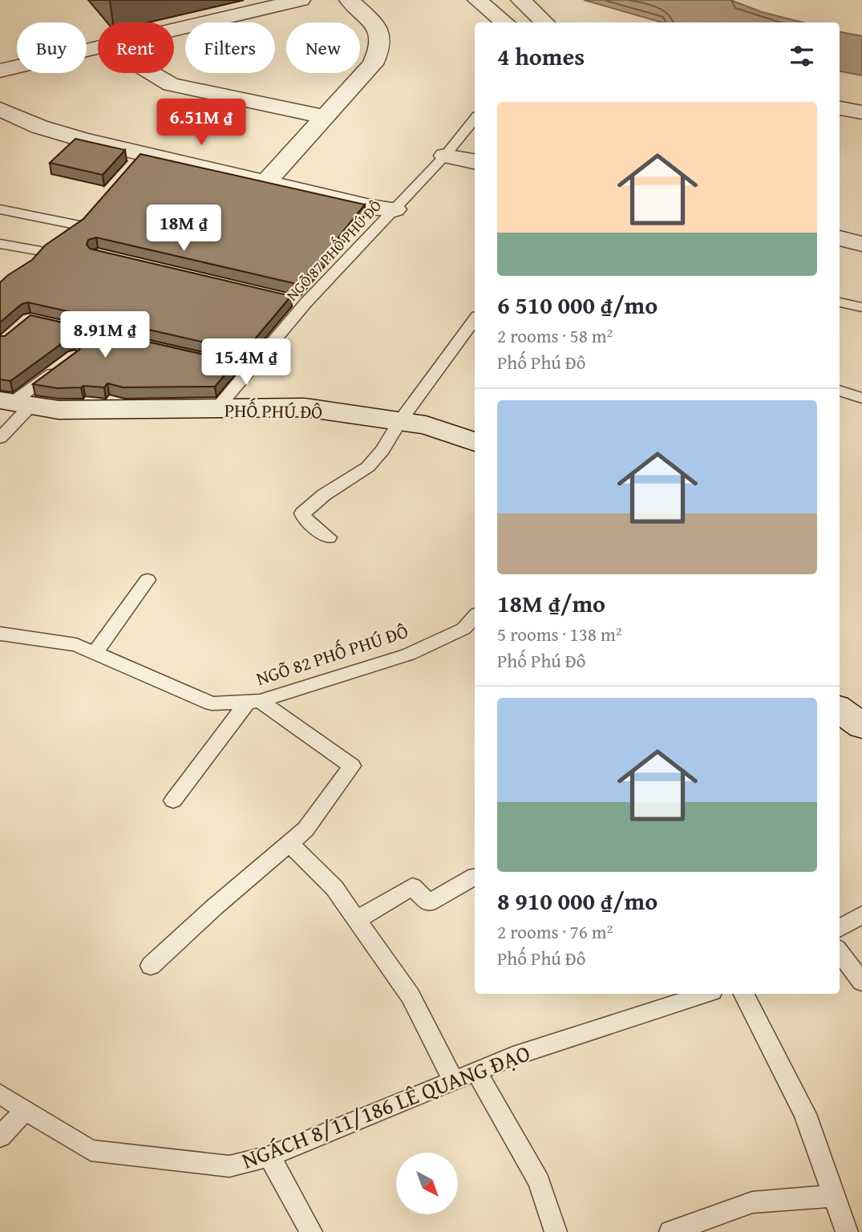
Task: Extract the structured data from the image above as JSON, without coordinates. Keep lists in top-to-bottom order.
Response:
{
  "streets": {
    "street": ["PHỐ PHÚ ĐÔ"],
    "lane": ["NGÕ 87 PHỐ PHÚ ĐÔ", "NGÕ 82 PHỐ PHÚ ĐÔ", "NGÁCH 8/11/186 LÊ QUANG ĐẠO"]
  },
  "crossings": [
    ["NGÕ 87 PHỐ PHÚ ĐÔ", "PHỐ PHÚ ĐÔ"]
  ],
  "north": "bottom right",
  "page": {
    "chip": [
      "Buy",
      "Rent",
      "Filters",
      "New"
    ],
    "heading": "4 homes",
    "list": [
      {
        "name": "6 510 000 ₫/mo",
        "note": "2 rooms · 58 m² · Phố Phú Đô"
      },
      {
        "name": "18M ₫/mo",
        "note": "5 rooms · 138 m² · Phố Phú Đô"
      },
      {
        "name": "8 910 000 ₫/mo",
        "note": "2 rooms · 76 m² · Phố Phú Đô"
      }
    ],
    "price": [
      "6.51M ₫",
      "18M ₫",
      "8.91M ₫",
      "15.4M ₫"
    ]
  }
}
